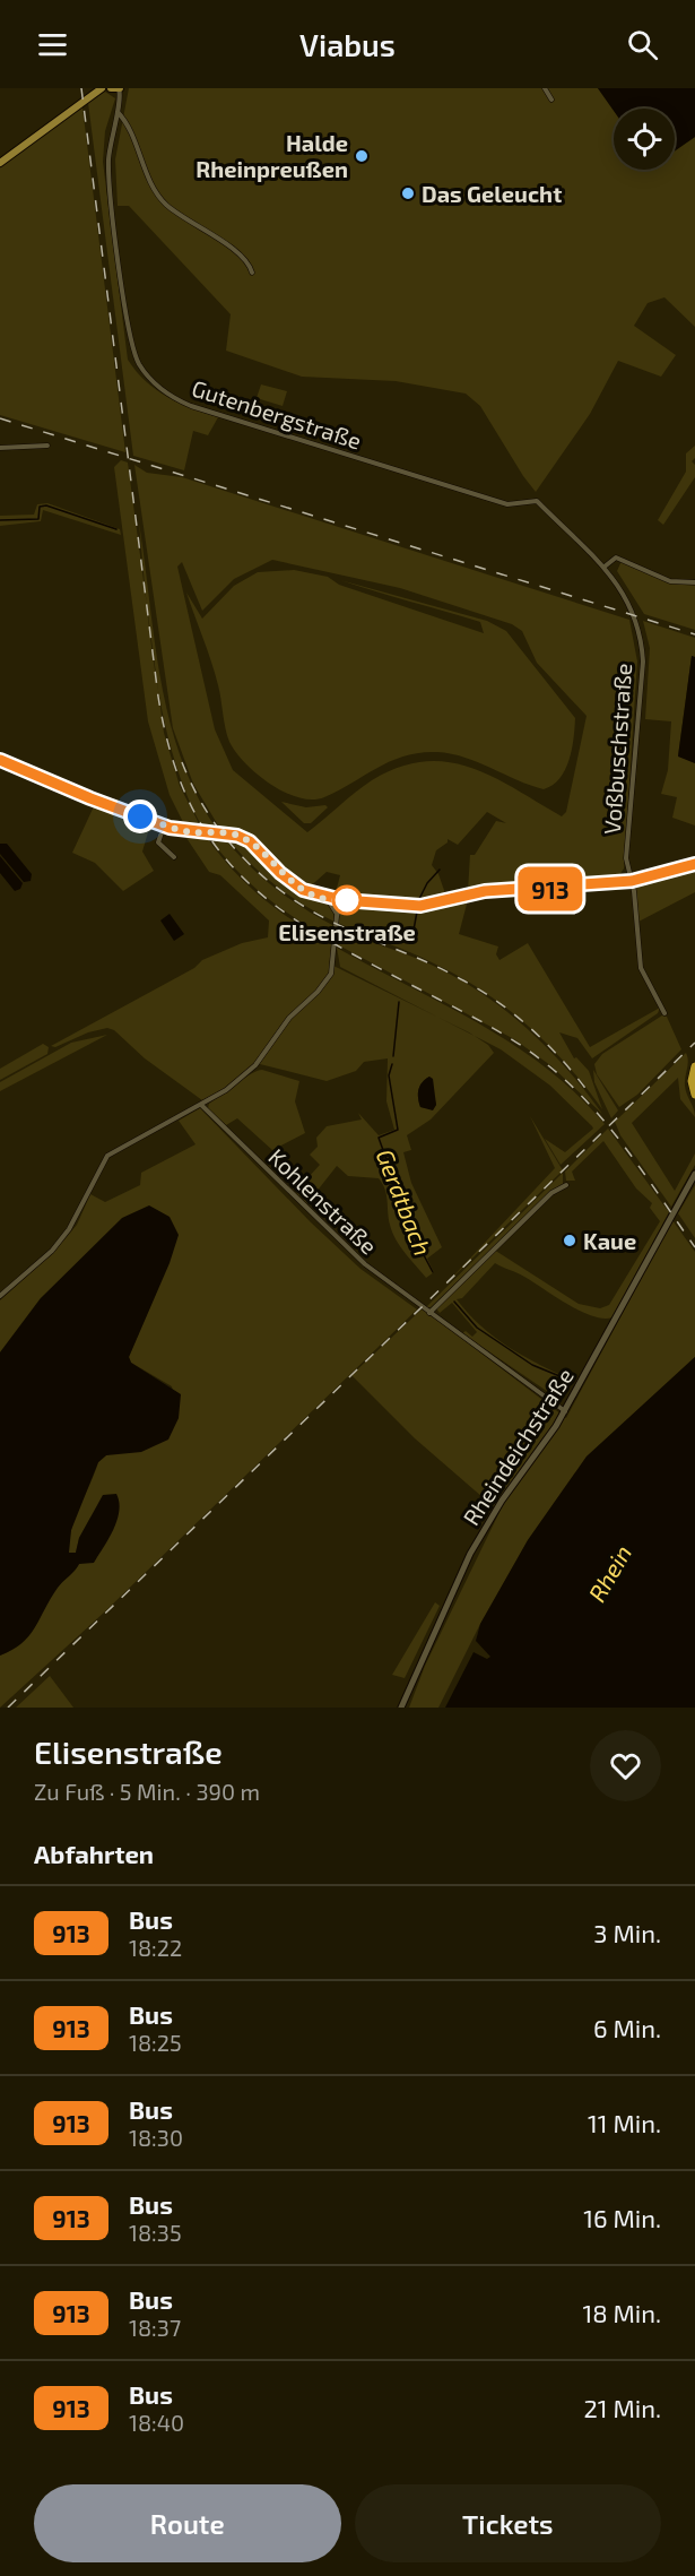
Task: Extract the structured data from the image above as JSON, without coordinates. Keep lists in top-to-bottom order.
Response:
{
  "streets": {
    "main road": ["Rheindeichstraße"],
    "street": ["Gutenbergstraße", "Voßbuschstraße", "Kohlenstraße"]
  },
  "crossings": [
    ["Gutenbergstraße", "Voßbuschstraße"],
    ["Kohlenstraße", "Rheindeichstraße"]
  ],
  "water": ["Gerdtbach", "Rhein"],
  "places": [
    "Halde Rheinpreußen",
    "Das Geleucht",
    "Elisenstraße",
    "Kaue"
  ],
  "lines": ["bus line 913"],
  "page": {
    "header": "Viabus",
    "on_map": "913",
    "heading": [
      ["Elisenstraße", "Zu Fuß · 5 Min. · 390 m"],
      "Abfahrten"
    ],
    "list": [
      {
        "mark": "913",
        "name": "Bus",
        "note": "18:22",
        "value": "3 Min."
      },
      {
        "mark": "913",
        "name": "Bus",
        "note": "18:25",
        "value": "6 Min."
      },
      {
        "mark": "913",
        "name": "Bus",
        "note": "18:30",
        "value": "11 Min."
      },
      {
        "mark": "913",
        "name": "Bus",
        "note": "18:35",
        "value": "16 Min."
      },
      {
        "mark": "913",
        "name": "Bus",
        "note": "18:37",
        "value": "18 Min."
      },
      {
        "mark": "913",
        "name": "Bus",
        "note": "18:40",
        "value": "21 Min."
      }
    ],
    "buttons": ["Route", "Tickets"]
  }
}
